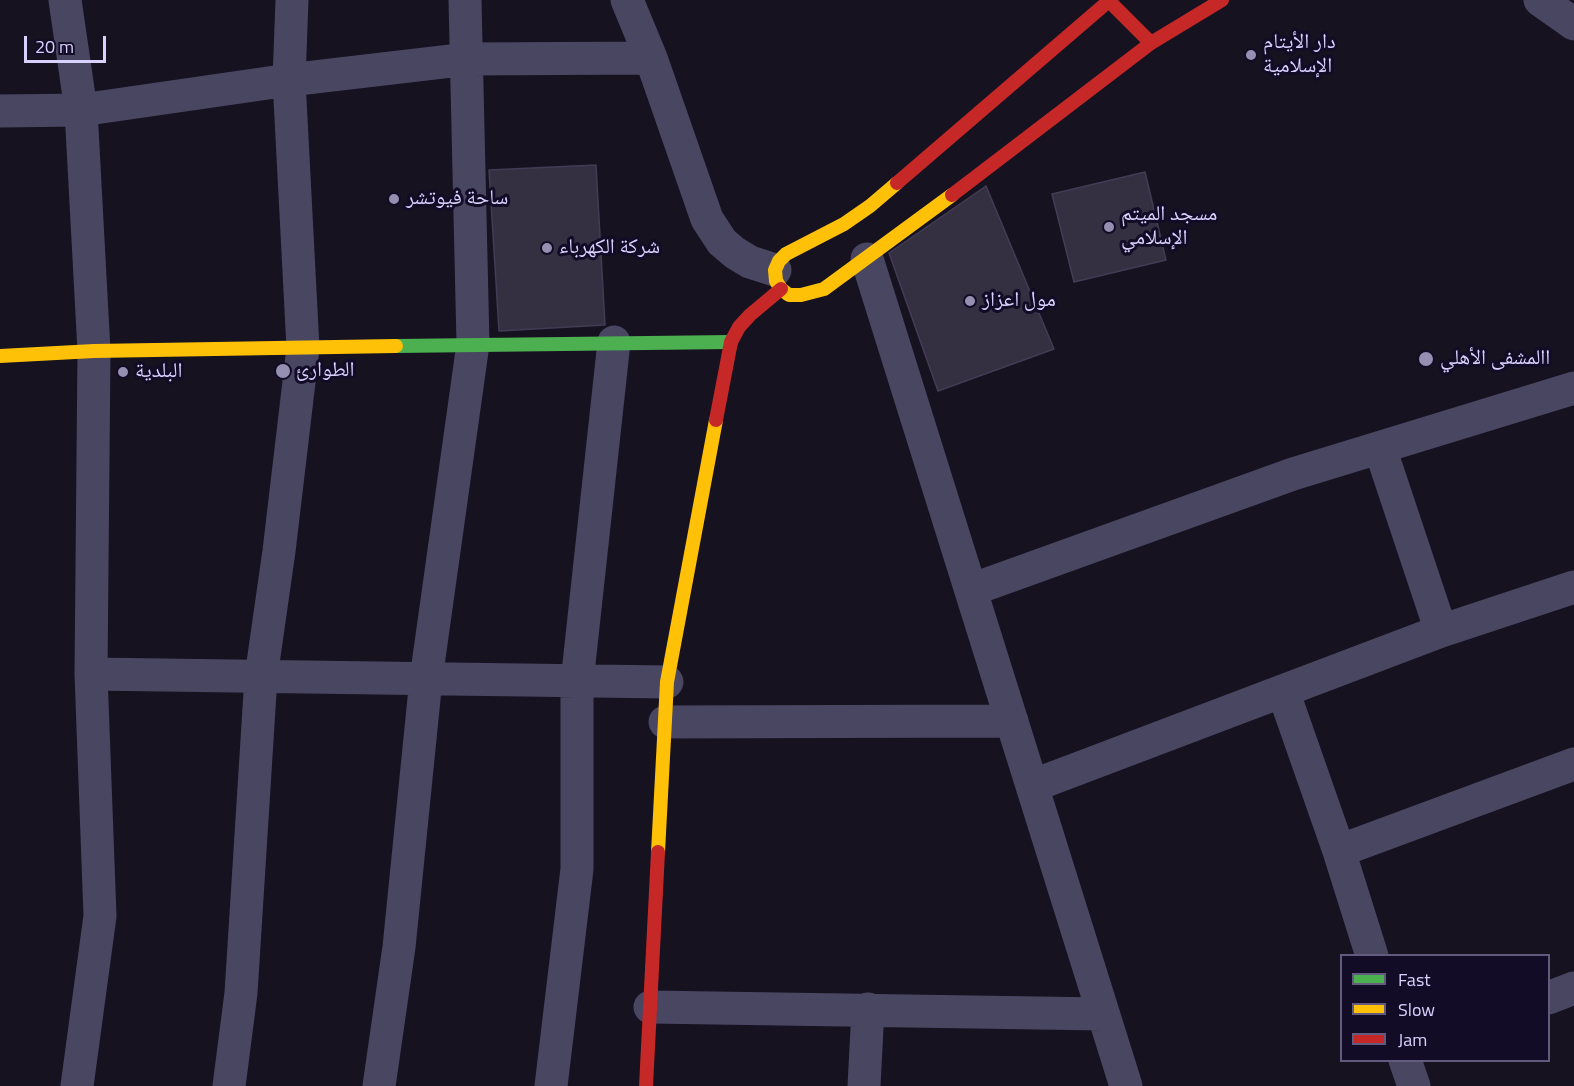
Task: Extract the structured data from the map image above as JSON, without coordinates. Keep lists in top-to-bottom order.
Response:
{
  "places": [
    "دار الأيتام الإسلامية",
    "ساحة فيوتشر",
    "مسجد الميتم الإسلامي",
    "شركة الكهرباء",
    "مول اعزاز",
    "االمشفى الأهلي",
    "الطوارئ",
    "البلدية"
  ],
  "legend": ["Fast", "Slow", "Jam"],
  "scale_bar": "20 m"
}
